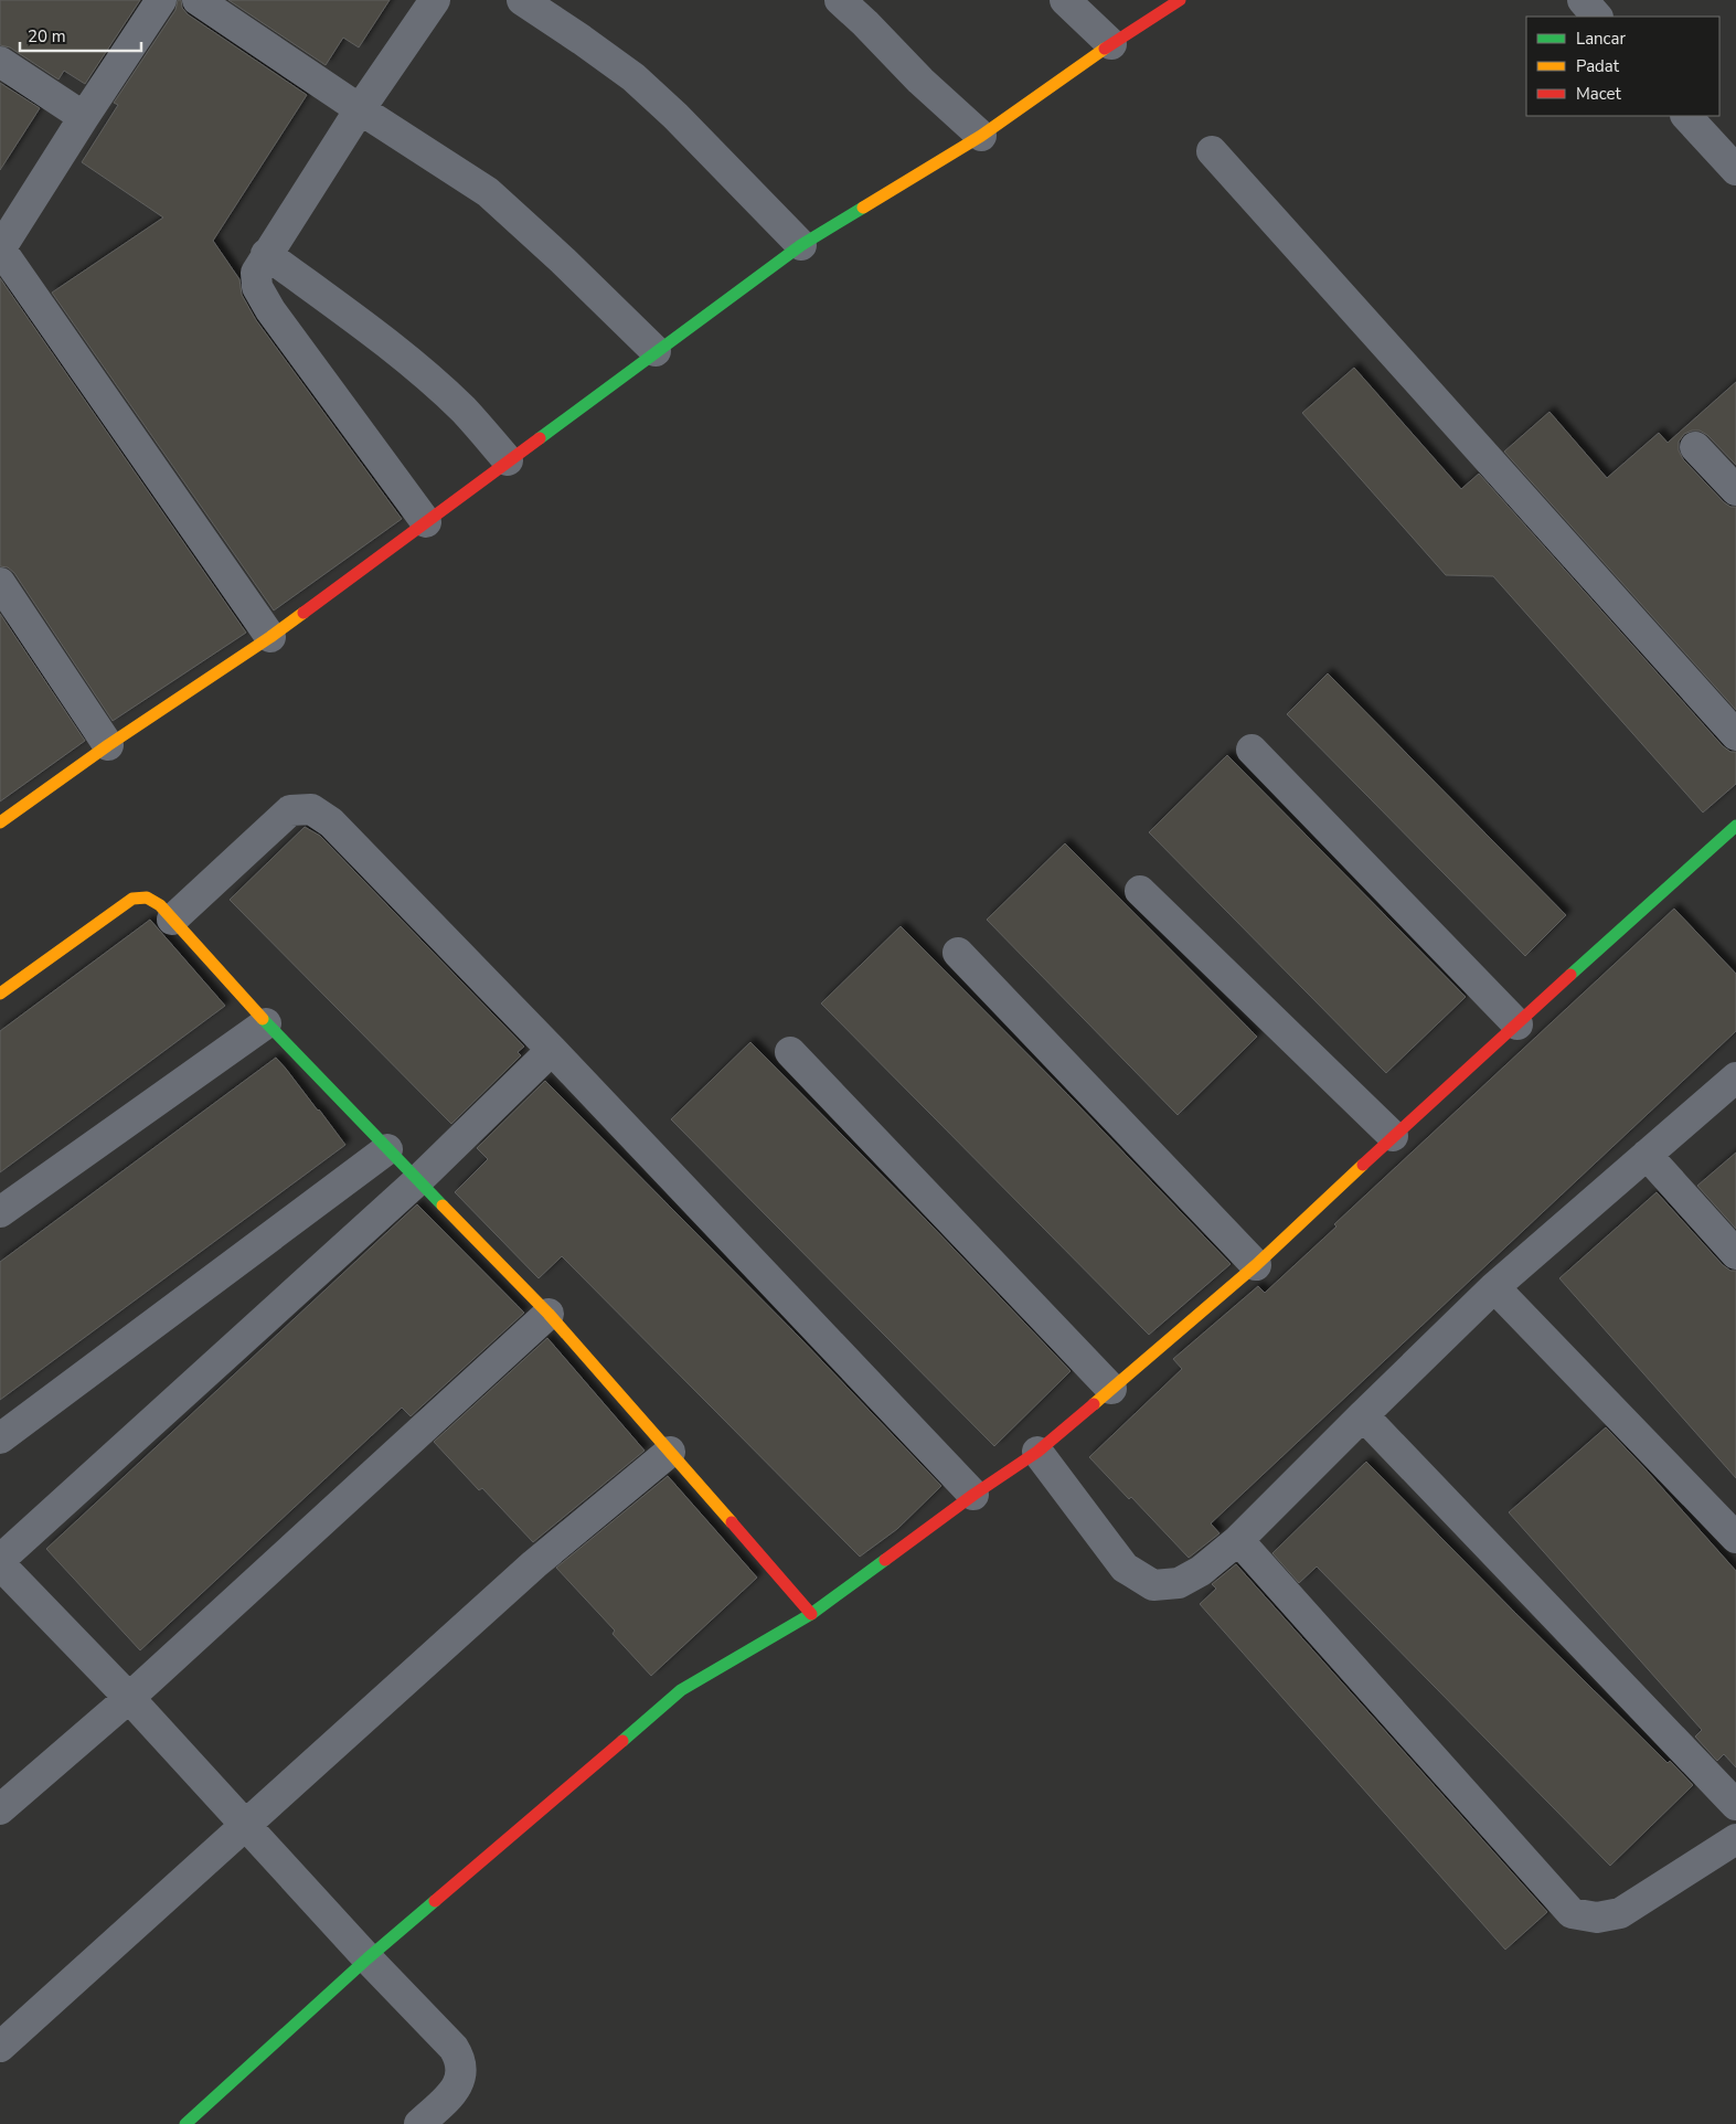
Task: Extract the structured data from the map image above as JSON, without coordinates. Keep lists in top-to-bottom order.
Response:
{
  "legend": ["Lancar", "Padat", "Macet"],
  "scale_bar": "20 m"
}
